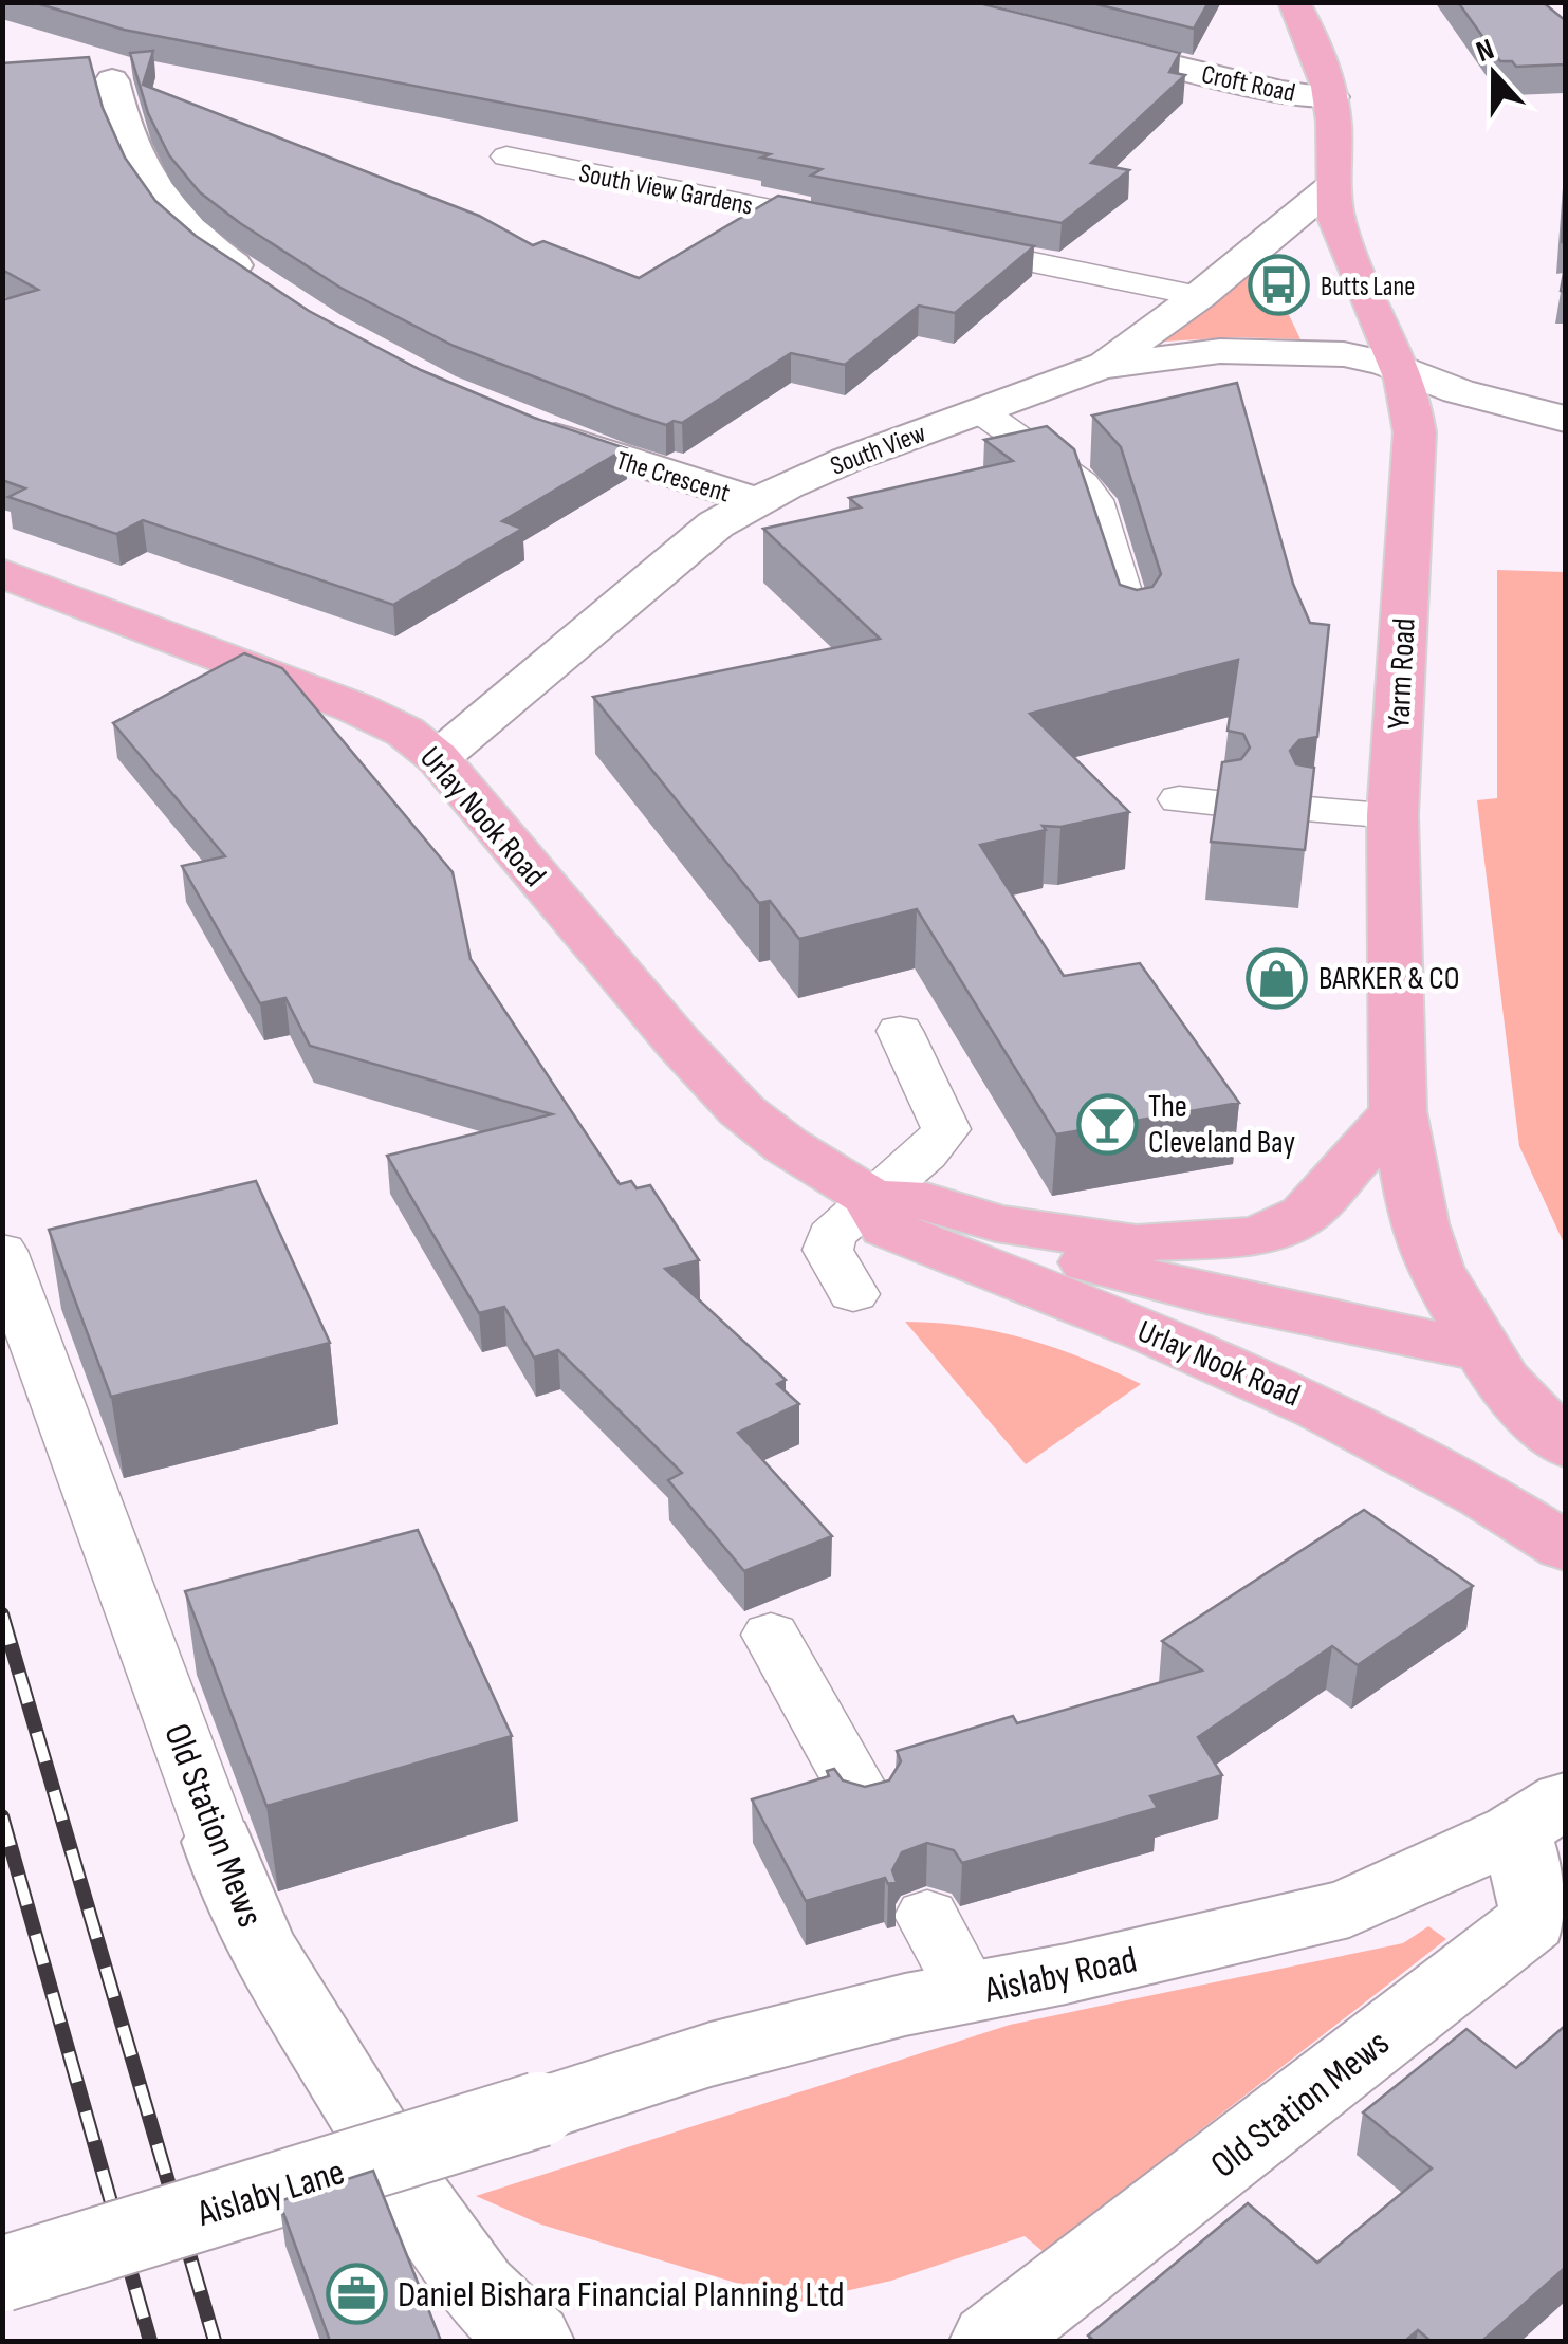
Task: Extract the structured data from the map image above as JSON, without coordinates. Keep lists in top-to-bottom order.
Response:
{
  "streets": {
    "main road": ["Yarm Road", "Urlay Nook Road"],
    "street": [
      "Croft Road",
      "South View",
      "The Crescent",
      "Old Station Mews",
      "Aislaby Road",
      "Aislaby Lane"
    ],
    "lane": ["South View Gardens"]
  },
  "crossings": [
    ["Croft Road", "Yarm Road"],
    ["South View", "The Crescent"],
    ["South View", "Yarm Road"],
    ["South View", "Urlay Nook Road"],
    ["Yarm Road", "Urlay Nook Road"],
    ["Old Station Mews", "Aislaby Road"],
    ["Aislaby Road", "Aislaby Lane"]
  ],
  "places": {
    "bus stop": ["Butts Lane"],
    "shop": ["BARKER & CO"],
    "bar": ["The Cleveland Bay"],
    "office": ["Daniel Bishara Financial Planning Ltd"]
  },
  "north": "top"
}
